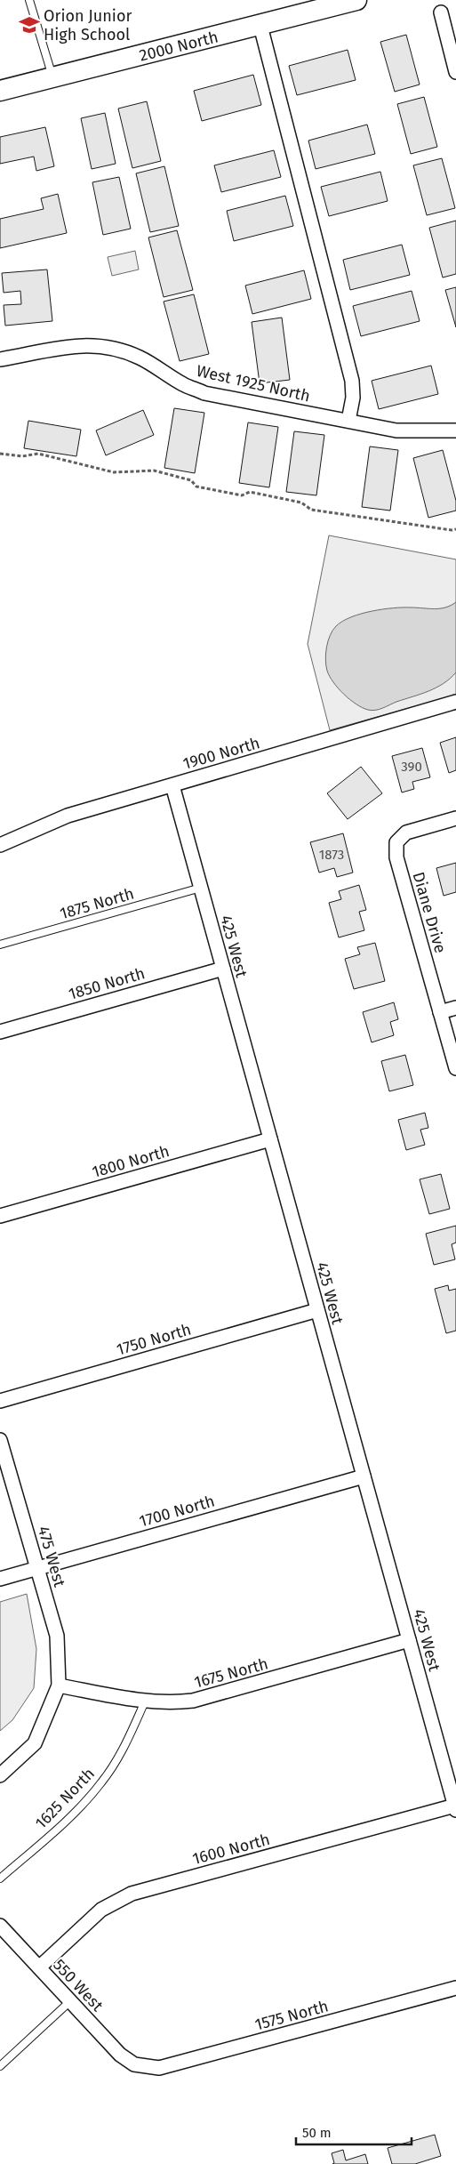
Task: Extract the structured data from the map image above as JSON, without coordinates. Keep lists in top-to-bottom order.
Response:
{
  "streets": {
    "street": [
      "2000 North",
      "West 1925 North",
      "1900 North",
      "Diane Drive",
      "425 West",
      "1850 North",
      "1800 North",
      "1750 North",
      "1700 North",
      "475 West",
      "1675 North",
      "1600 North",
      "550 West",
      "1575 North"
    ],
    "lane": ["1875 North", "1625 North"]
  },
  "crossings": [
    ["1900 North", "425 West"],
    ["1875 North", "425 West"],
    ["425 West", "1850 North"],
    ["425 West", "1800 North"],
    ["425 West", "1750 North"],
    ["425 West", "1700 North"],
    ["425 West", "1675 North"],
    ["425 West", "1600 North"],
    ["1700 North", "475 West"],
    ["475 West", "1675 North"],
    ["1675 North", "1625 North"],
    ["1600 North", "550 West"],
    ["550 West", "1575 North"]
  ],
  "places": {
    "school or university": ["Orion Junior High School"]
  },
  "house_numbers": ["390", "1873"],
  "scale_bar": "50 m"
}
